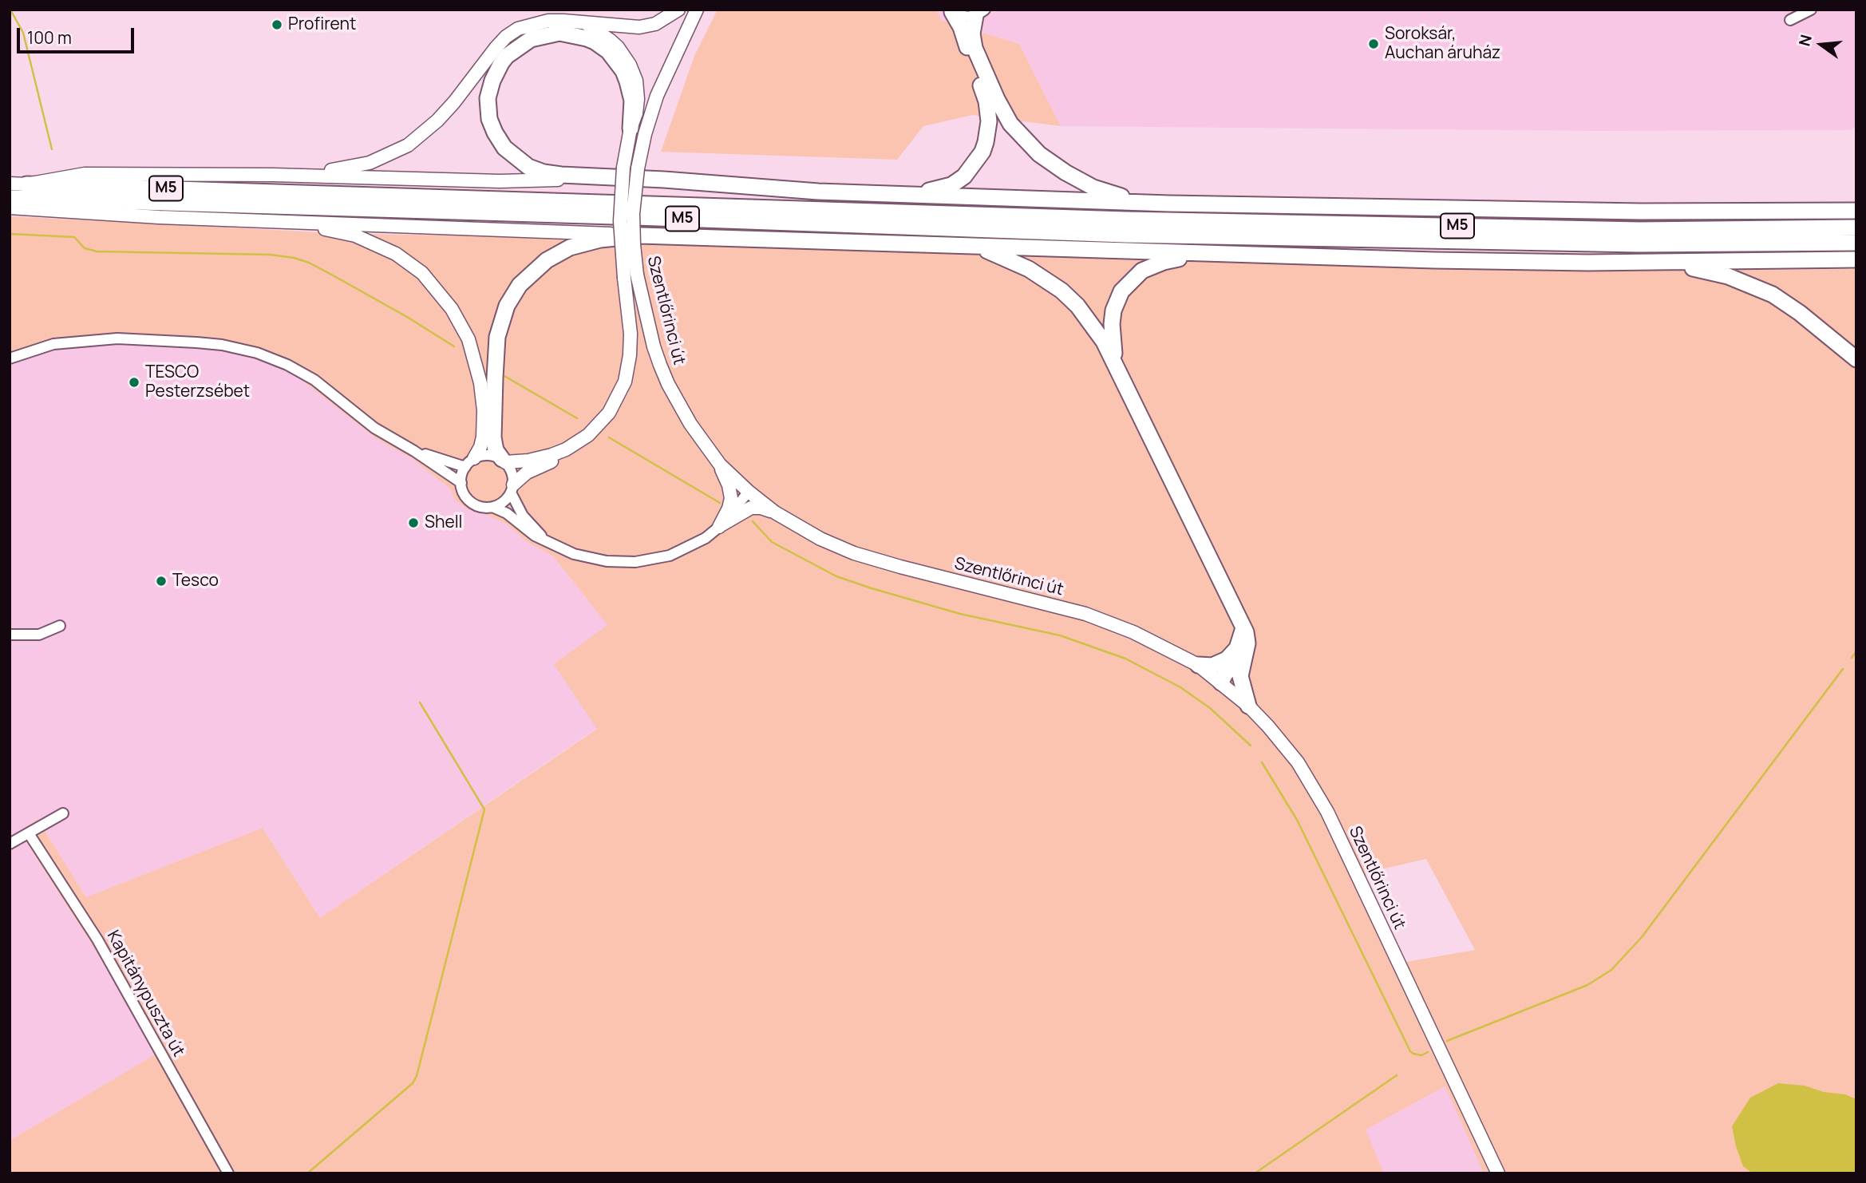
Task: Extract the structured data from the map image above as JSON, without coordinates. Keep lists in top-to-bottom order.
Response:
{
  "streets": {
    "highway": ["M5"],
    "main road": ["Szentlőrinci út"],
    "street": ["Kapitánypuszta út"]
  },
  "places": [
    "Profirent",
    "Soroksár, Auchan áruház",
    "TESCO Pesterzsébet",
    "Shell",
    "Tesco"
  ],
  "scale_bar": "100 m",
  "north": "left"
}
